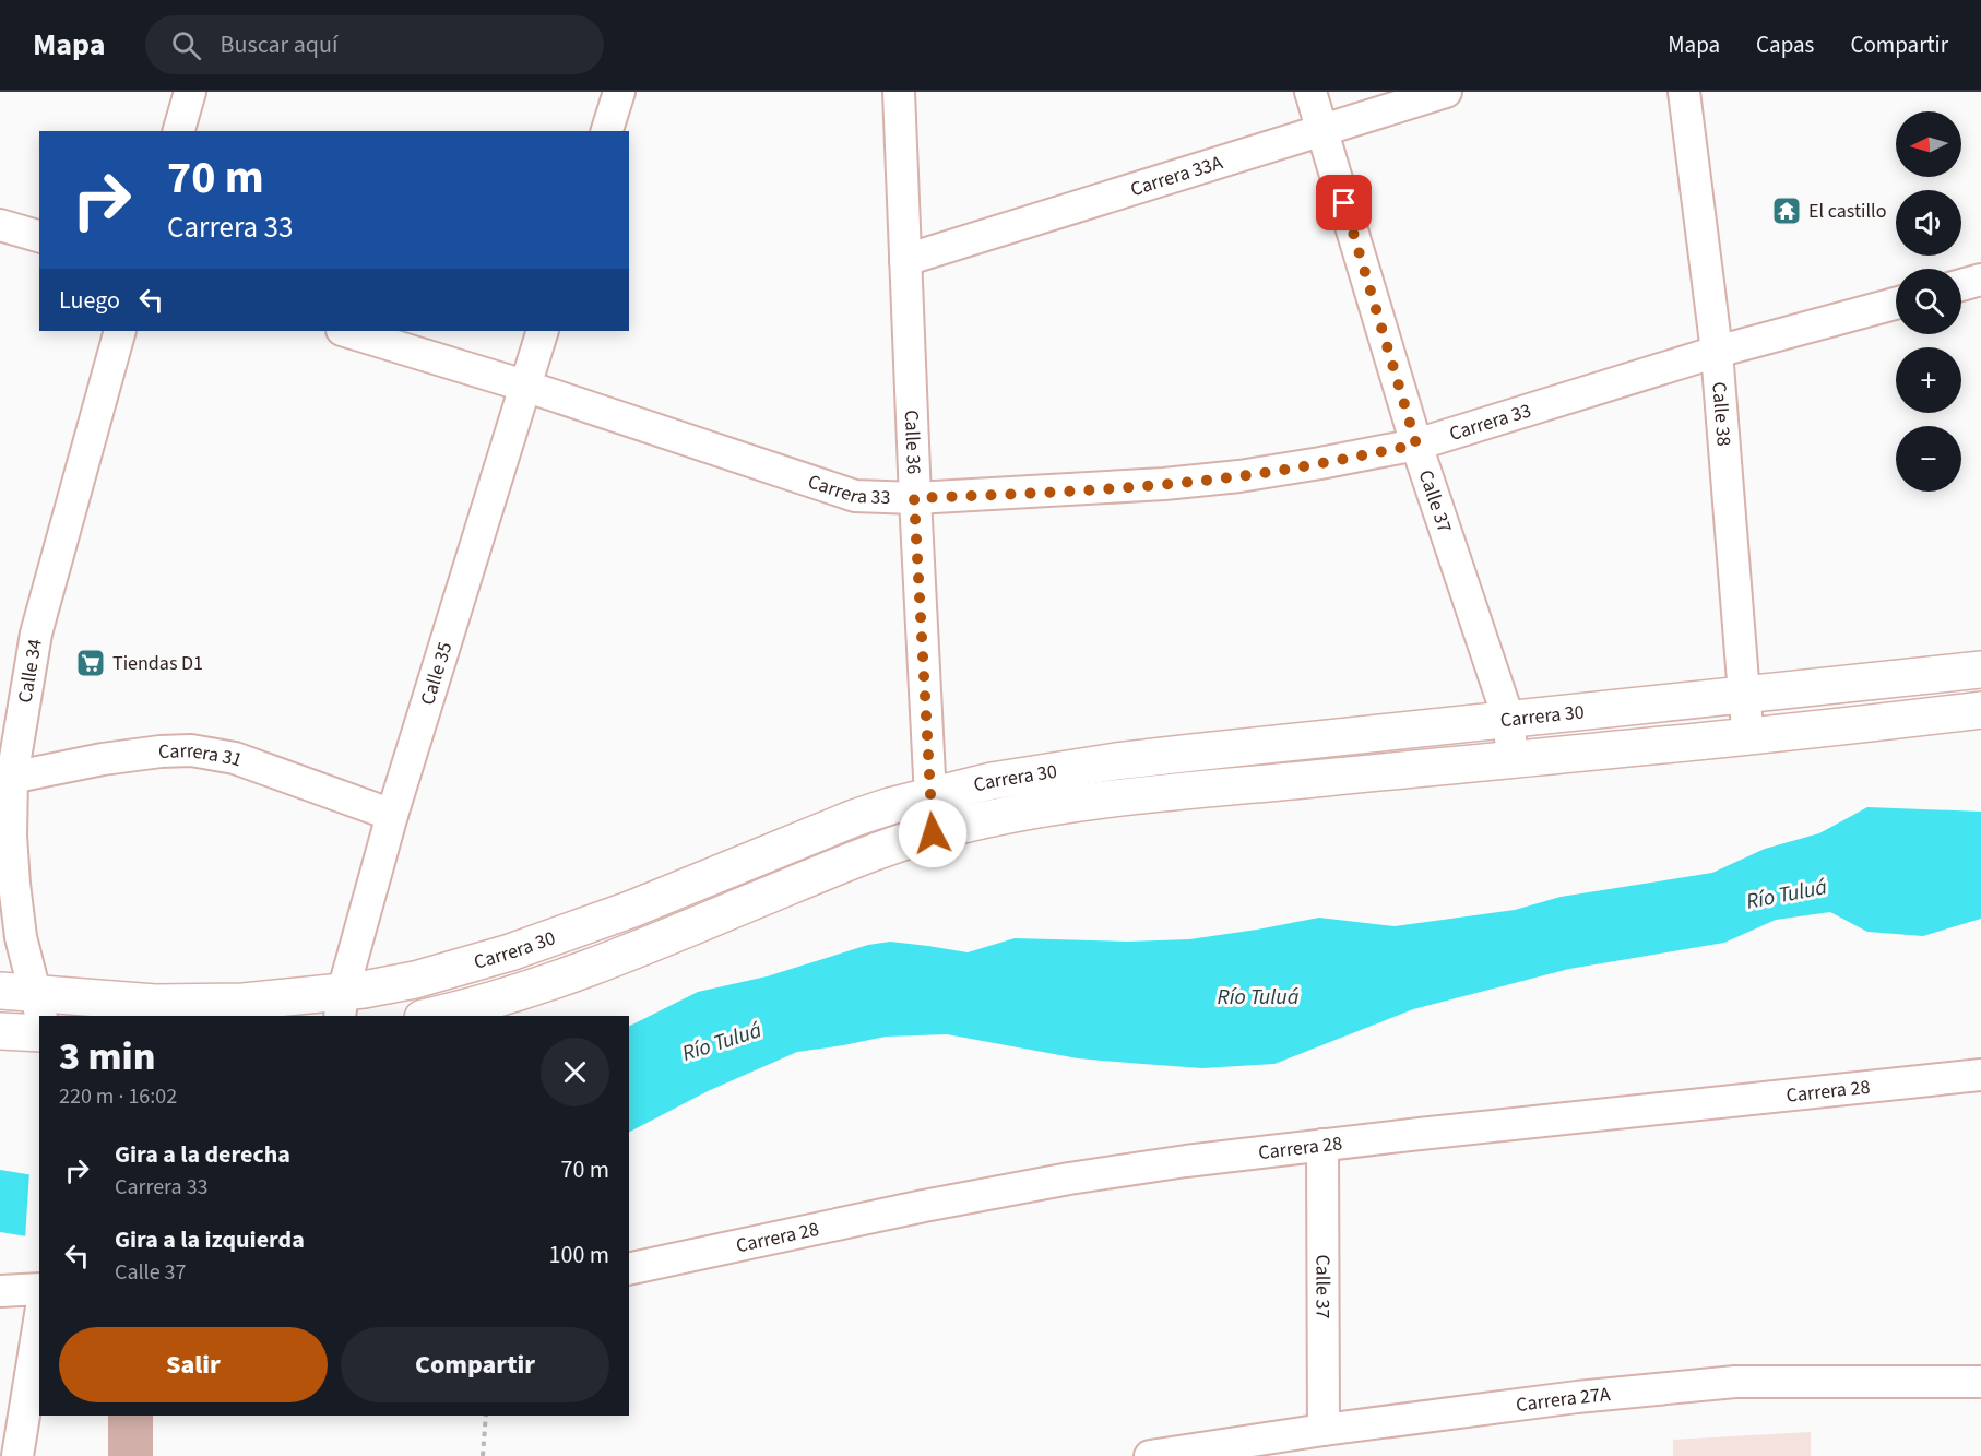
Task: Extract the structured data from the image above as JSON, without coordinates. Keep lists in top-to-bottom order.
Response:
{
  "streets": {
    "main road": ["Carrera 30"],
    "street": [
      "Carrera 33A",
      "Calle 38",
      "Carrera 33",
      "Calle 36",
      "Calle 37",
      "Calle 34",
      "Calle 35",
      "Carrera 31",
      "Carrera 28",
      "Carrera 27A"
    ]
  },
  "crossings": [
    ["Carrera 33A", "Calle 36"],
    ["Carrera 33A", "Calle 37"],
    ["Calle 38", "Carrera 33"],
    ["Calle 38", "Carrera 30"],
    ["Carrera 33", "Calle 36"],
    ["Carrera 33", "Calle 37"],
    ["Carrera 33", "Calle 35"],
    ["Calle 36", "Carrera 30"],
    ["Calle 37", "Carrera 30"],
    ["Calle 37", "Carrera 28"],
    ["Calle 37", "Carrera 27A"],
    ["Calle 34", "Carrera 30"],
    ["Calle 34", "Carrera 31"],
    ["Calle 35", "Carrera 30"],
    ["Calle 35", "Carrera 31"]
  ],
  "water": ["Río Tuluá"],
  "places": {
    "temple": ["El castillo"],
    "supermarket": ["Tiendas D1"]
  },
  "north": "left",
  "page": {
    "header": "Mapa",
    "search": "Buscar aquí",
    "nav": ["Mapa", "Capas", "Compartir"],
    "map_buttons": ["+", "−"],
    "turn": ["70 m", "Carrera 33"],
    "then": "Luego",
    "heading": ["3 min", "220 m · 16:02"],
    "list": [
      {
        "name": "Gira a la derecha",
        "note": "Carrera 33",
        "value": "70 m"
      },
      {
        "name": "Gira a la izquierda",
        "note": "Calle 37",
        "value": "100 m"
      }
    ],
    "buttons": ["Salir", "Compartir"]
  }
}
